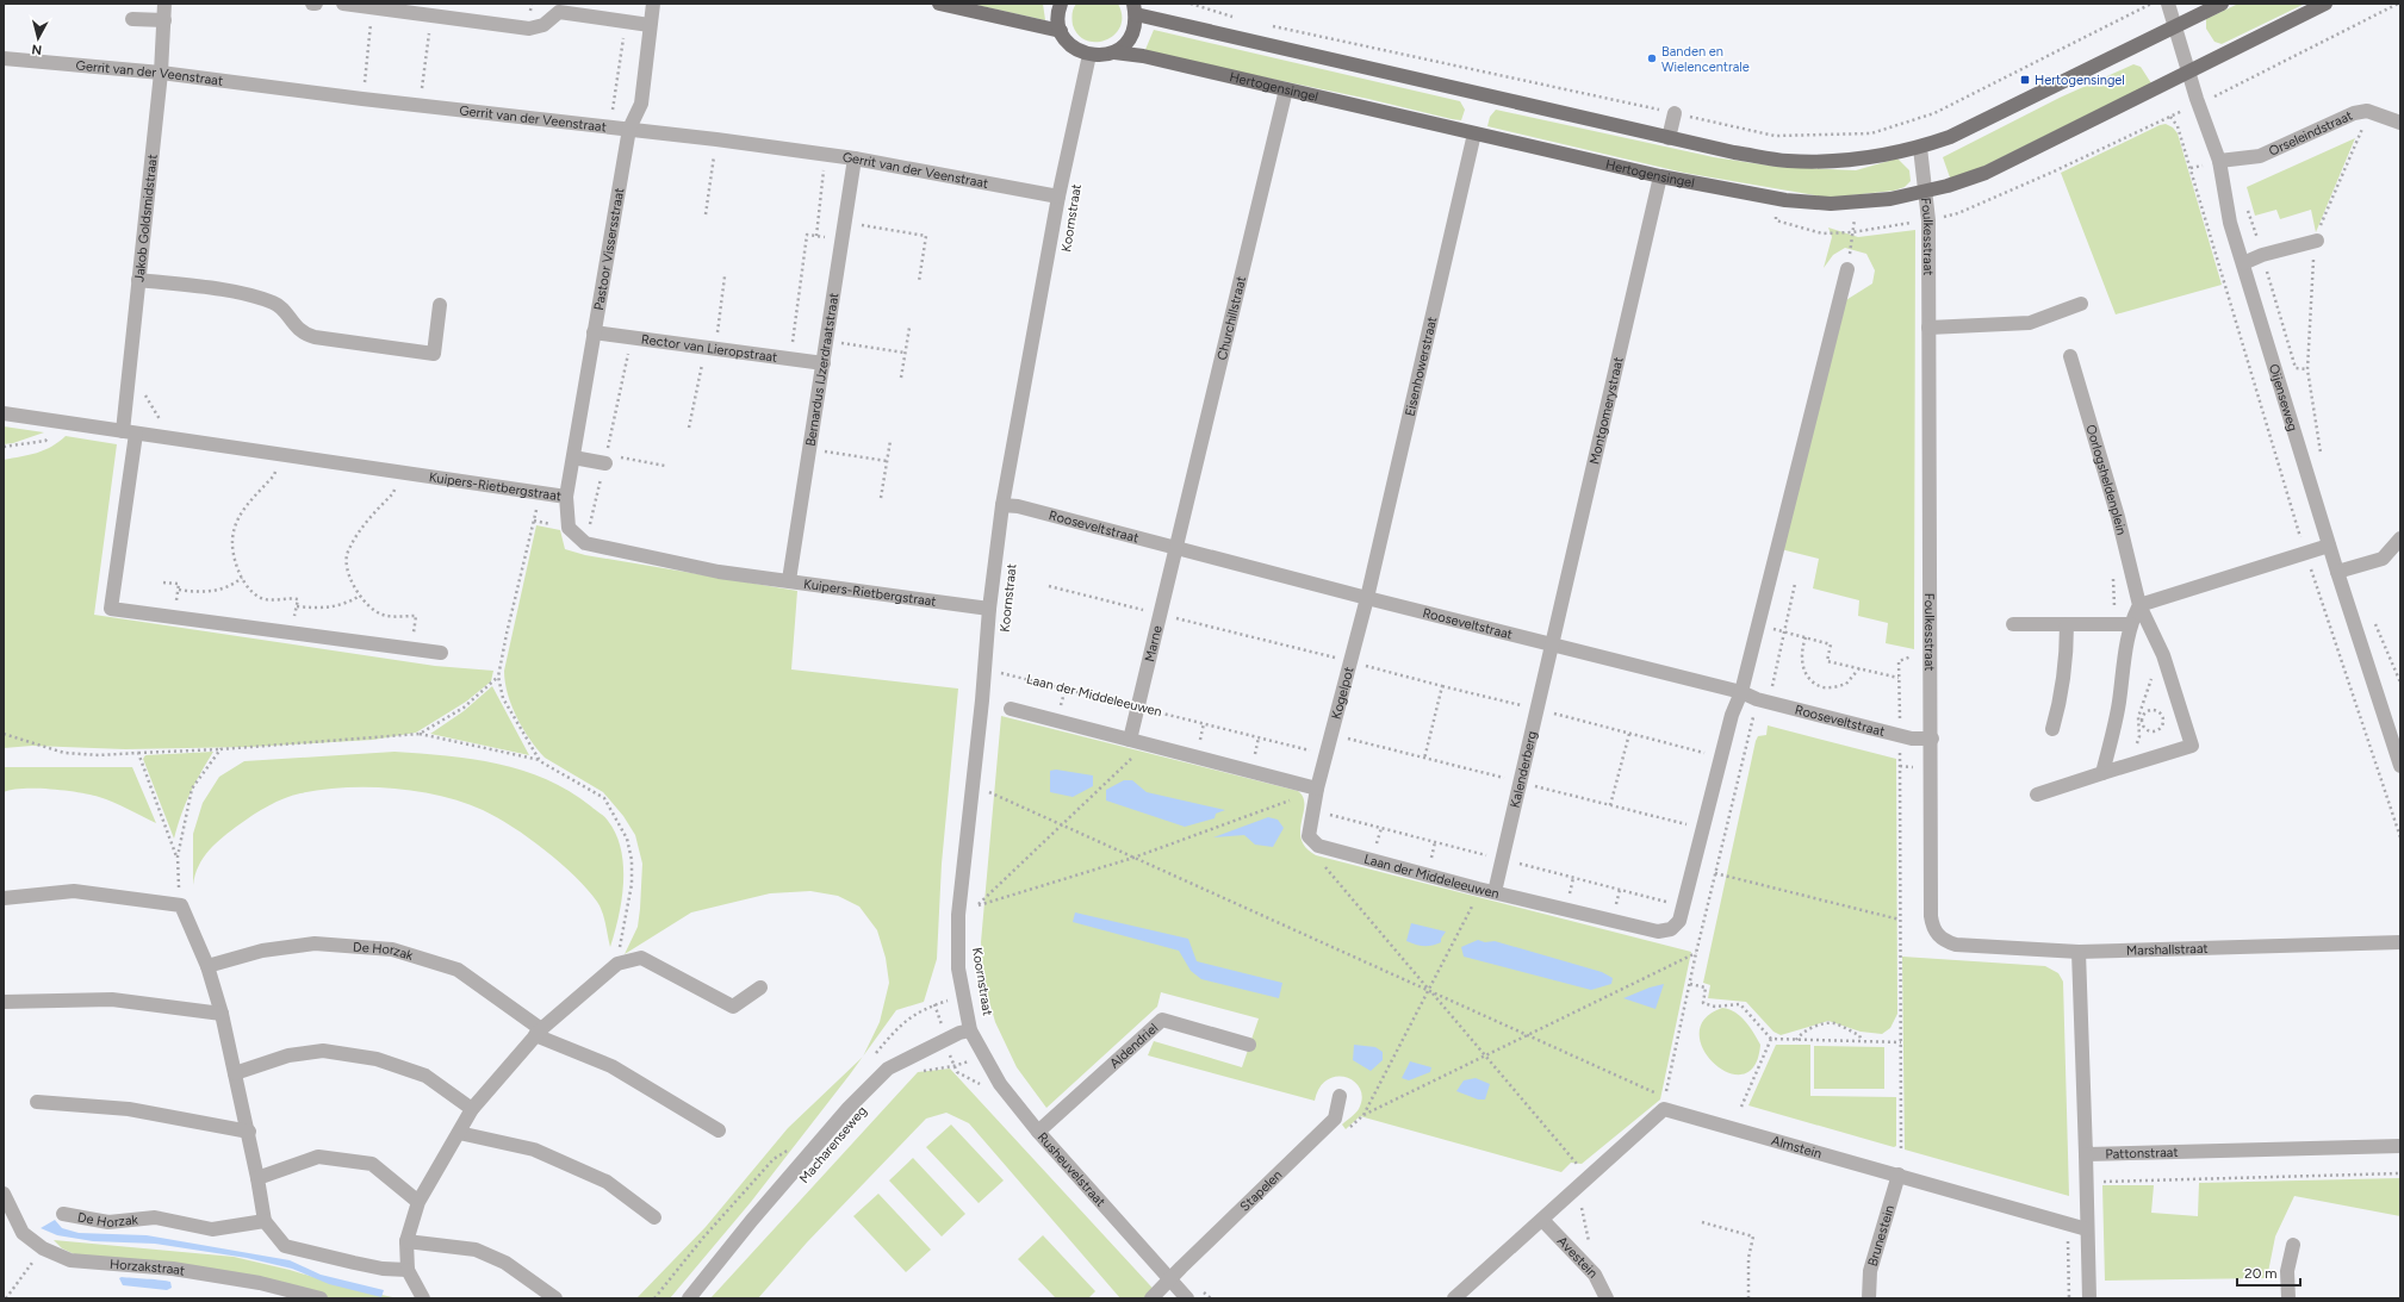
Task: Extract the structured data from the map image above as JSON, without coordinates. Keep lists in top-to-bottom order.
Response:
{
  "streets": {
    "main road": ["Hertogensingel"],
    "street": [
      "Gerrit van der Veenstraat",
      "Orseleindstraat",
      "Jakob Goldsmidstraat",
      "Koornstraat",
      "Foulkesstraat",
      "Pastoor Vissersstraat",
      "Churchillstraat",
      "Rector van Lieropstraat",
      "Eisenhowerstraat",
      "Bernardus IJzerdraatstraat",
      "Oijenseweg",
      "Montgomerystraat",
      "Oorlogsheldenplein",
      "Kuipers-Rietbergstraat",
      "Rooseveltstraat",
      "Marne",
      "Kogelpot",
      "Laan der Middeleeuwen",
      "Kalenderberg",
      "Marshallstraat",
      "De Horzak",
      "Aldendriel",
      "Macharenseweg",
      "Almstein",
      "Pattonstraat",
      "Rusheuvelstraat",
      "Stapelen",
      "Brunestein",
      "Avestein",
      "Horzakstraat"
    ]
  },
  "crossings": [
    ["Gerrit van der Veenstraat", "Jakob Goldsmidstraat"],
    ["Gerrit van der Veenstraat", "Koornstraat"],
    ["Gerrit van der Veenstraat", "Pastoor Vissersstraat"],
    ["Gerrit van der Veenstraat", "Bernardus IJzerdraatstraat"],
    ["Hertogensingel", "Koornstraat"],
    ["Hertogensingel", "Foulkesstraat"],
    ["Hertogensingel", "Churchillstraat"],
    ["Hertogensingel", "Eisenhowerstraat"],
    ["Hertogensingel", "Oijenseweg"],
    ["Hertogensingel", "Montgomerystraat"],
    ["Orseleindstraat", "Oijenseweg"],
    ["Jakob Goldsmidstraat", "Kuipers-Rietbergstraat"],
    ["Koornstraat", "Kuipers-Rietbergstraat"],
    ["Koornstraat", "Rooseveltstraat"],
    ["Koornstraat", "Macharenseweg"],
    ["Koornstraat", "Rusheuvelstraat"],
    ["Foulkesstraat", "Rooseveltstraat"],
    ["Foulkesstraat", "Marshallstraat"],
    ["Pastoor Vissersstraat", "Rector van Lieropstraat"],
    ["Pastoor Vissersstraat", "Kuipers-Rietbergstraat"],
    ["Churchillstraat", "Rooseveltstraat"],
    ["Churchillstraat", "Marne"],
    ["Rector van Lieropstraat", "Bernardus IJzerdraatstraat"],
    ["Eisenhowerstraat", "Rooseveltstraat"],
    ["Eisenhowerstraat", "Kogelpot"],
    ["Bernardus IJzerdraatstraat", "Kuipers-Rietbergstraat"],
    ["Montgomerystraat", "Rooseveltstraat"],
    ["Montgomerystraat", "Kalenderberg"],
    ["Rooseveltstraat", "Marne"],
    ["Rooseveltstraat", "Kogelpot"],
    ["Rooseveltstraat", "Laan der Middeleeuwen"],
    ["Rooseveltstraat", "Kalenderberg"],
    ["Marne", "Laan der Middeleeuwen"],
    ["Kogelpot", "Laan der Middeleeuwen"],
    ["Laan der Middeleeuwen", "Kalenderberg"],
    ["Marshallstraat", "Pattonstraat"],
    ["Aldendriel", "Rusheuvelstraat"],
    ["Macharenseweg", "Rusheuvelstraat"],
    ["Almstein", "Brunestein"],
    ["Rusheuvelstraat", "Stapelen"]
  ],
  "places": {
    "other": ["Banden en Wielencentrale"],
    "transit": ["Hertogensingel"]
  },
  "scale_bar": "20 m",
  "north": "bottom"
}
